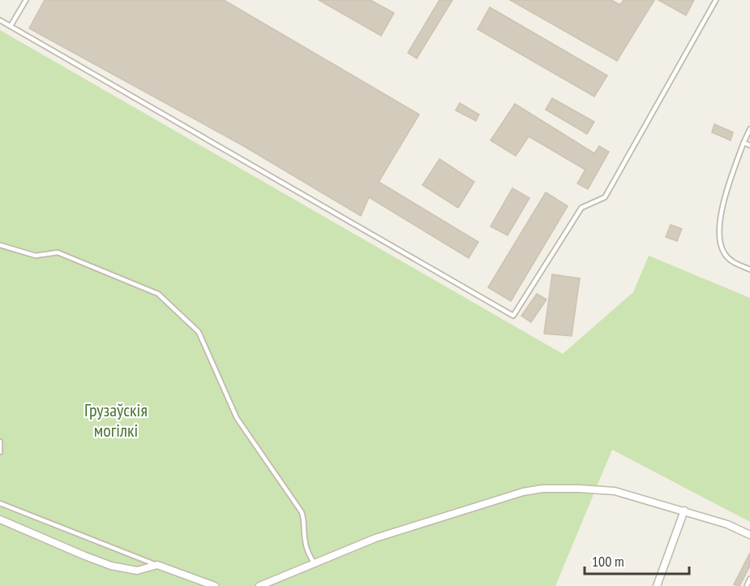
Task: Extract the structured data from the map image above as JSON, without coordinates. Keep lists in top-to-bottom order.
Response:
{
  "parks": ["Грузаўскія могілкі"],
  "scale_bar": "100 m"
}
